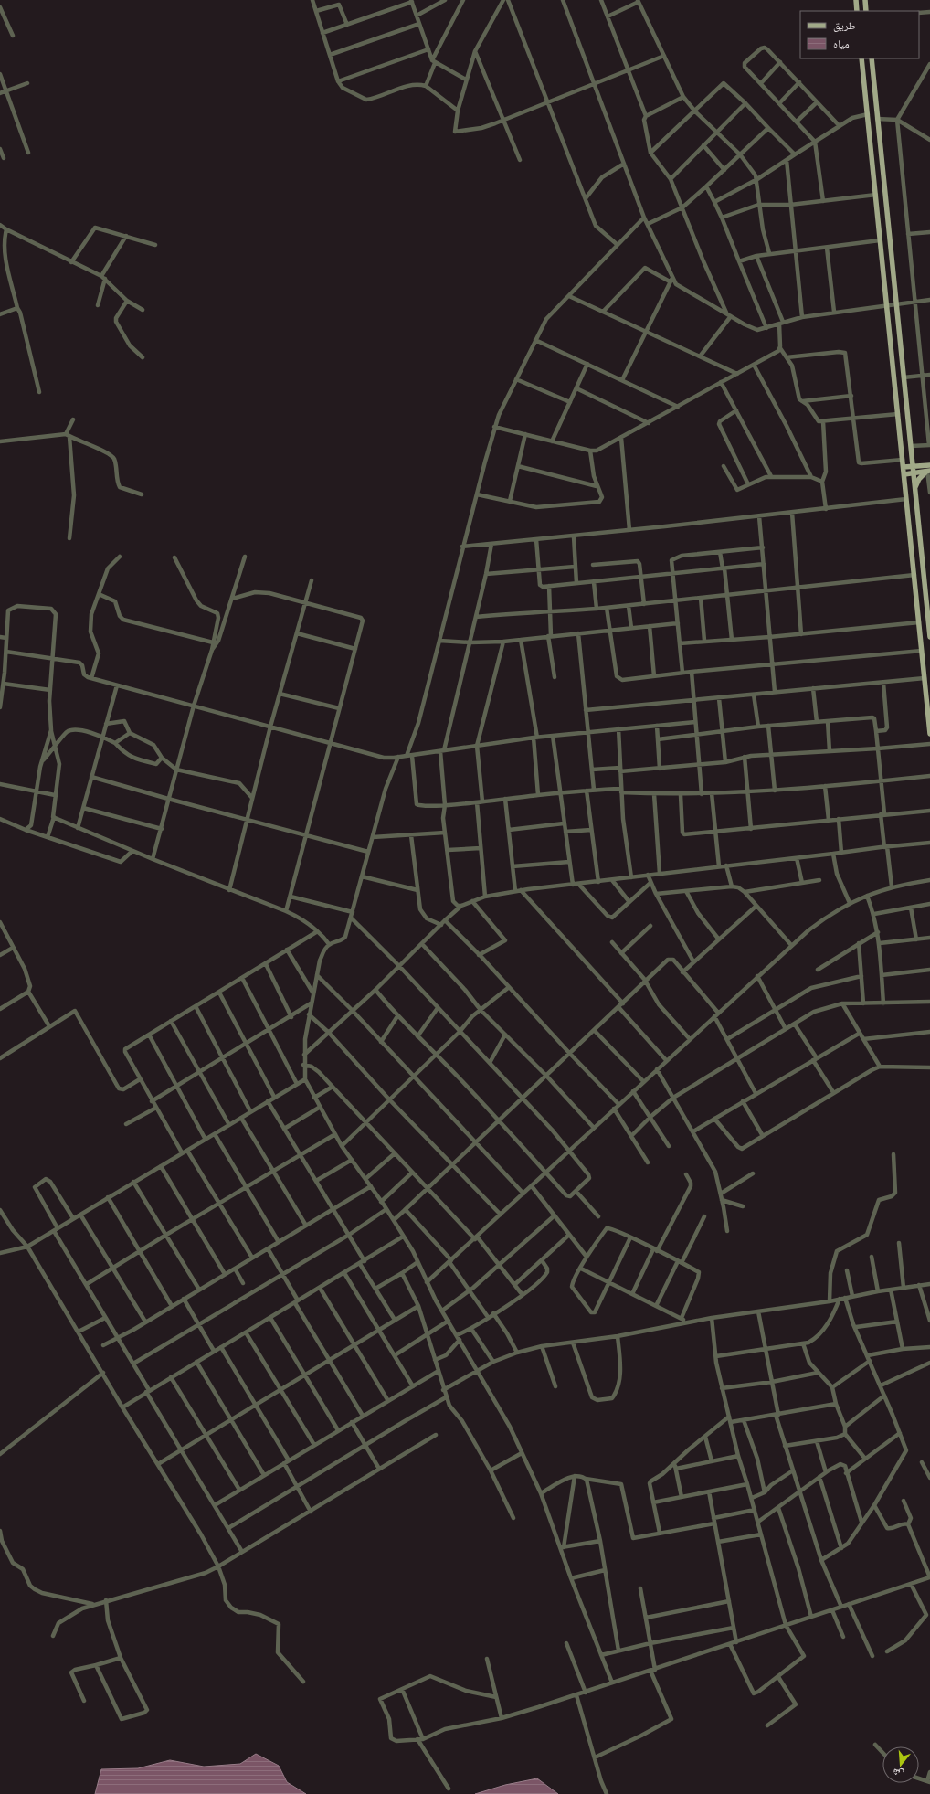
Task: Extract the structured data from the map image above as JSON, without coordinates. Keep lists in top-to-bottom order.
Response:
{
  "legend": ["طريق", "مياه"],
  "north": "bottom"
}
